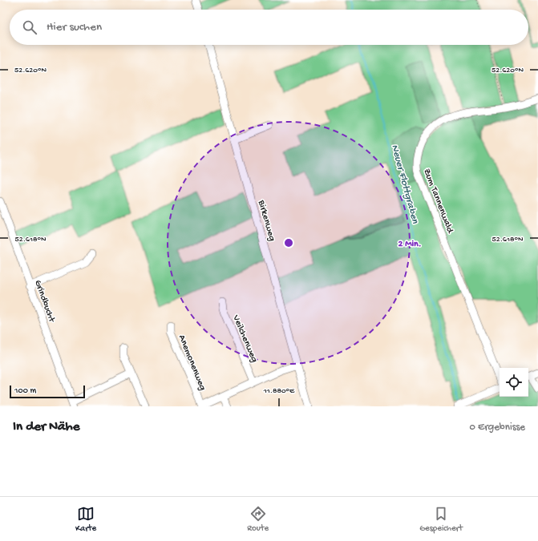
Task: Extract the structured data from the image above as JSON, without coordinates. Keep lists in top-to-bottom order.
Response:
{
  "streets": {
    "street": [
      "Zum Tannenwald",
      "Birkenweg",
      "Grindbucht",
      "Veilchenweg",
      "Anemonenweg"
    ]
  },
  "water": ["Neuer Flottgraben"],
  "scale_bar": "100 m",
  "page": {
    "search": "Hier suchen",
    "scale": "100 m",
    "heading": ["In der Nähe", "0 Ergebnisse"],
    "nav": ["Karte", "Route", "Gespeichert"]
  },
  "coordinates": ["52.620°N", "52.618°N", "11.880°E"],
  "rings": ["2 Min."]
}
